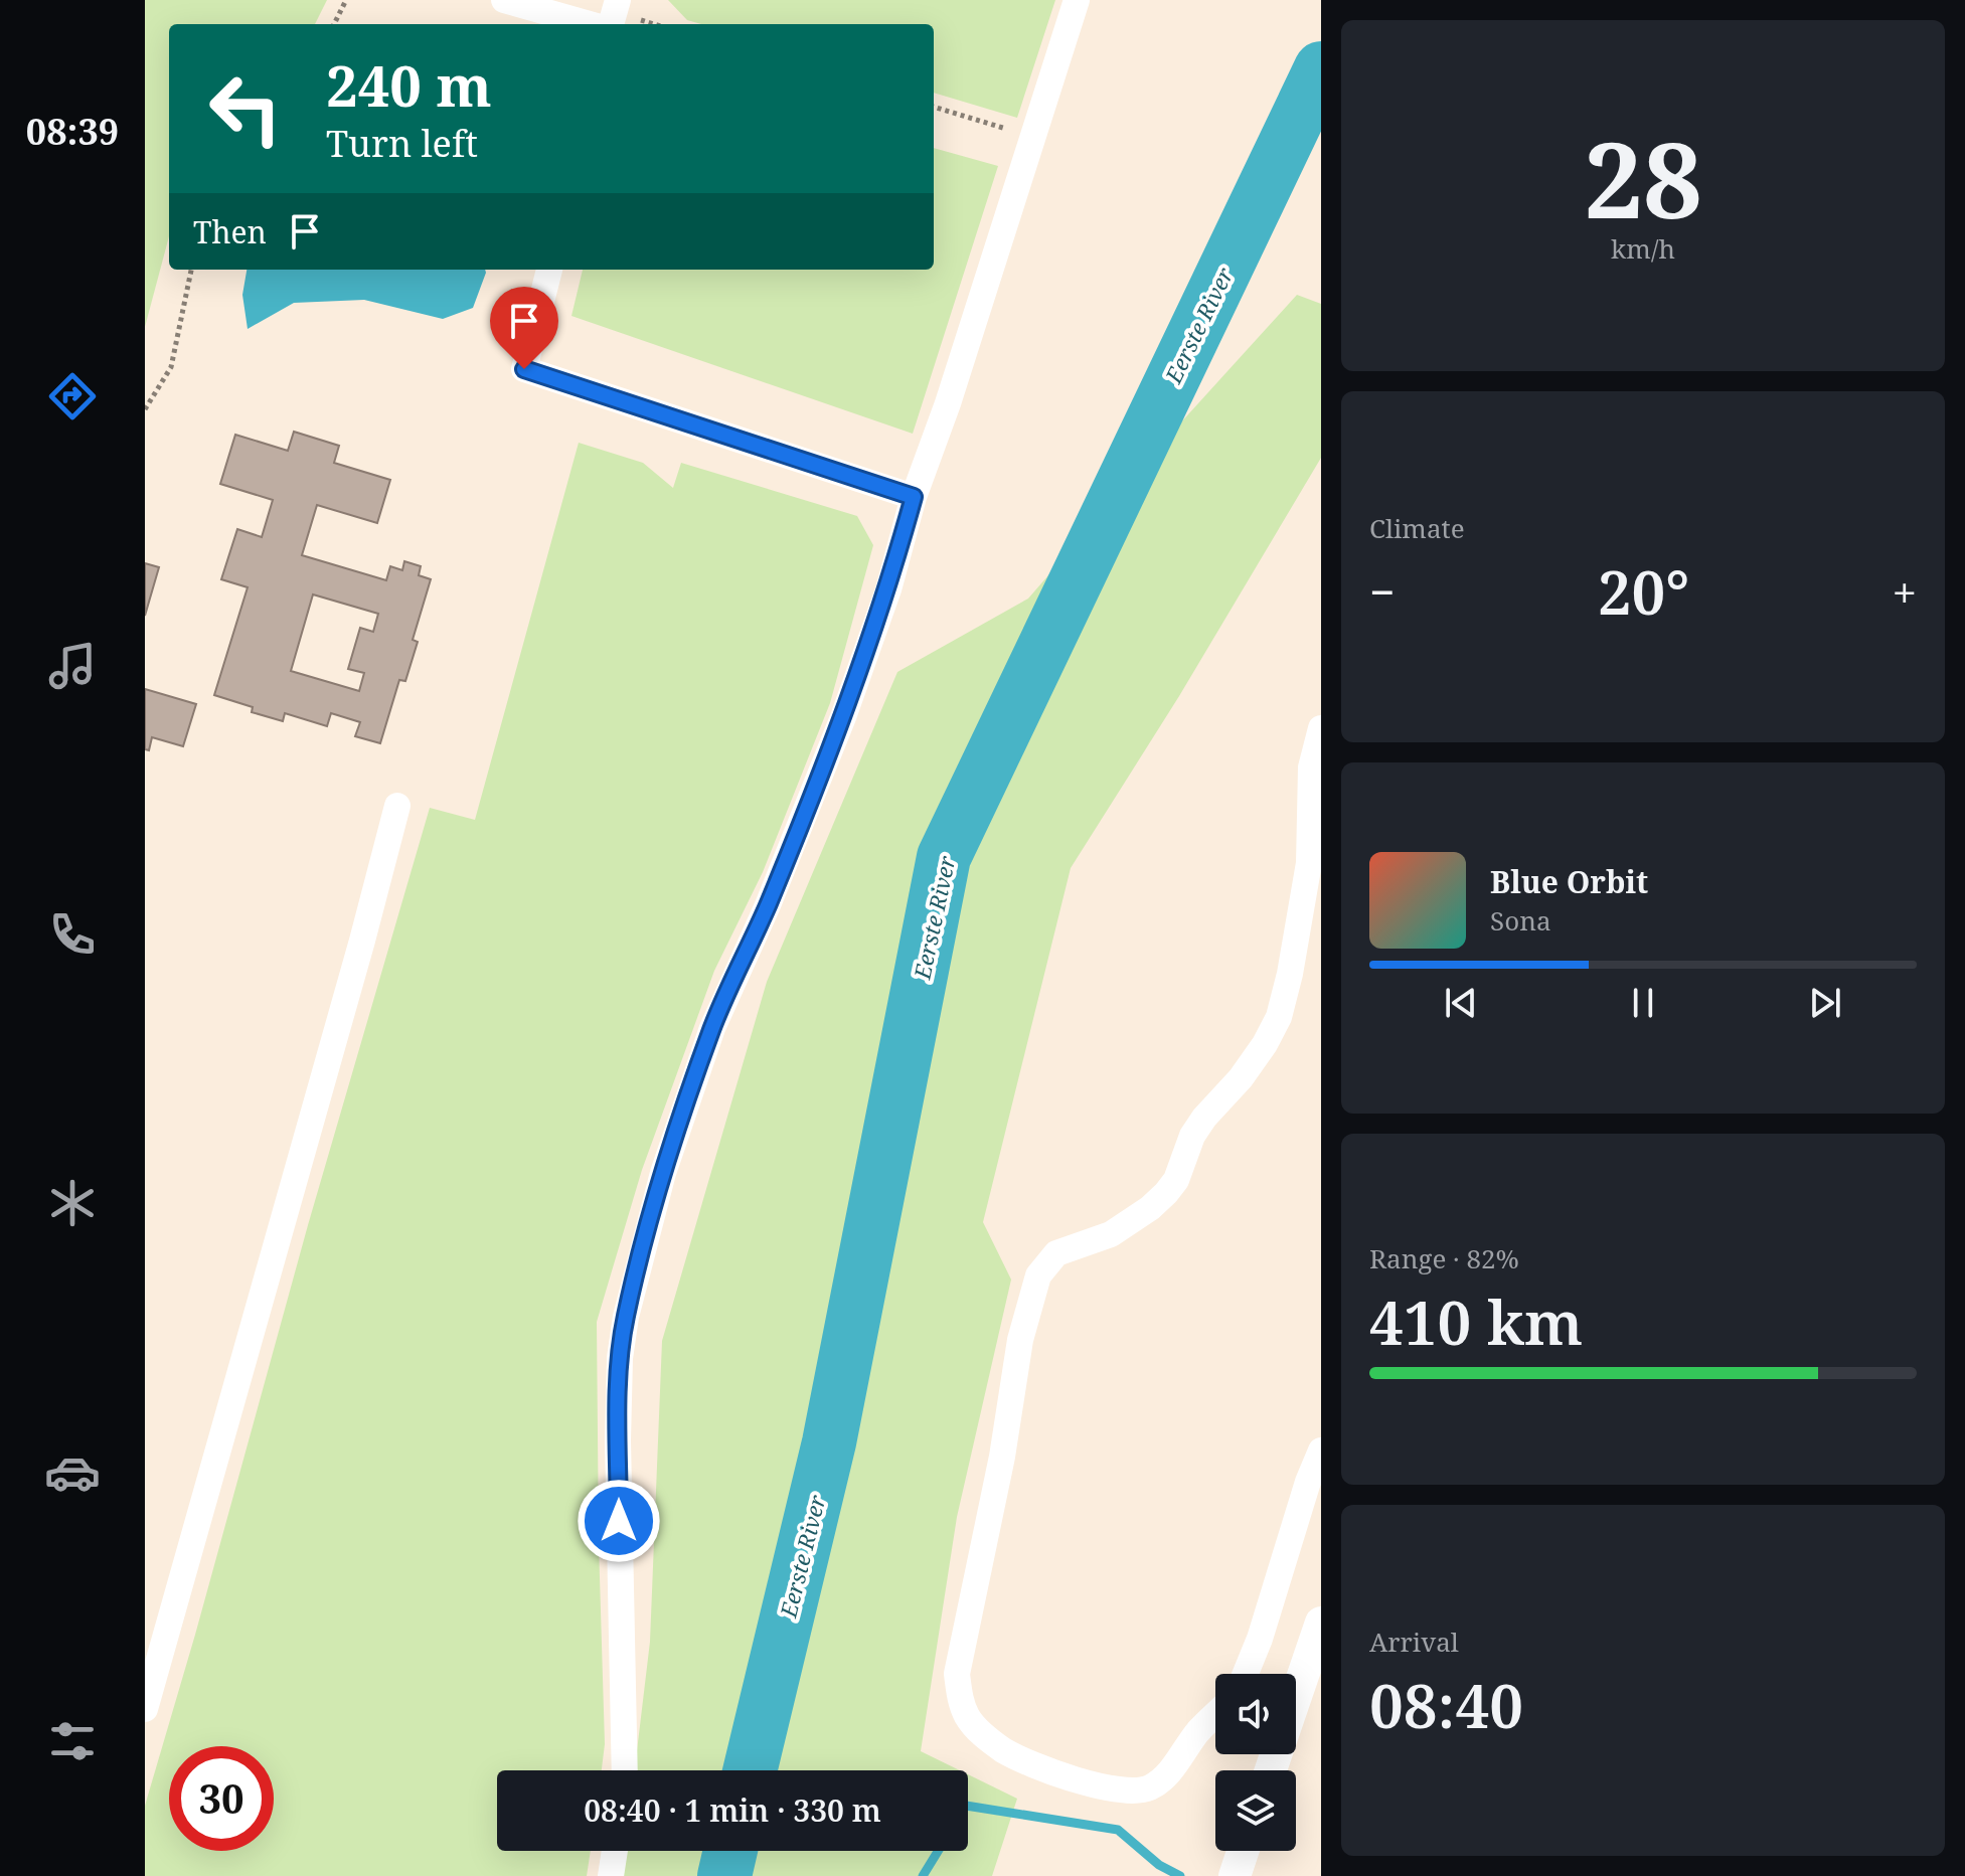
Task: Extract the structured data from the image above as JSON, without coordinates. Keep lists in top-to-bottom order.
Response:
{
  "water": ["Eerste River"],
  "page": {
    "tabs": "08:39",
    "tile": [
      ["28", "km/h"],
      "Climate",
      ["Range · 82%", "410 km"],
      ["Arrival", "08:40"]
    ],
    "turn": ["240 m", "Turn left"],
    "then": "Then",
    "heat": ["−", "20°", "+"],
    "song": ["Blue Orbit", "Sona"],
    "limit": "30",
    "trip": "08:40 · 1 min · 330 m"
  }
}
